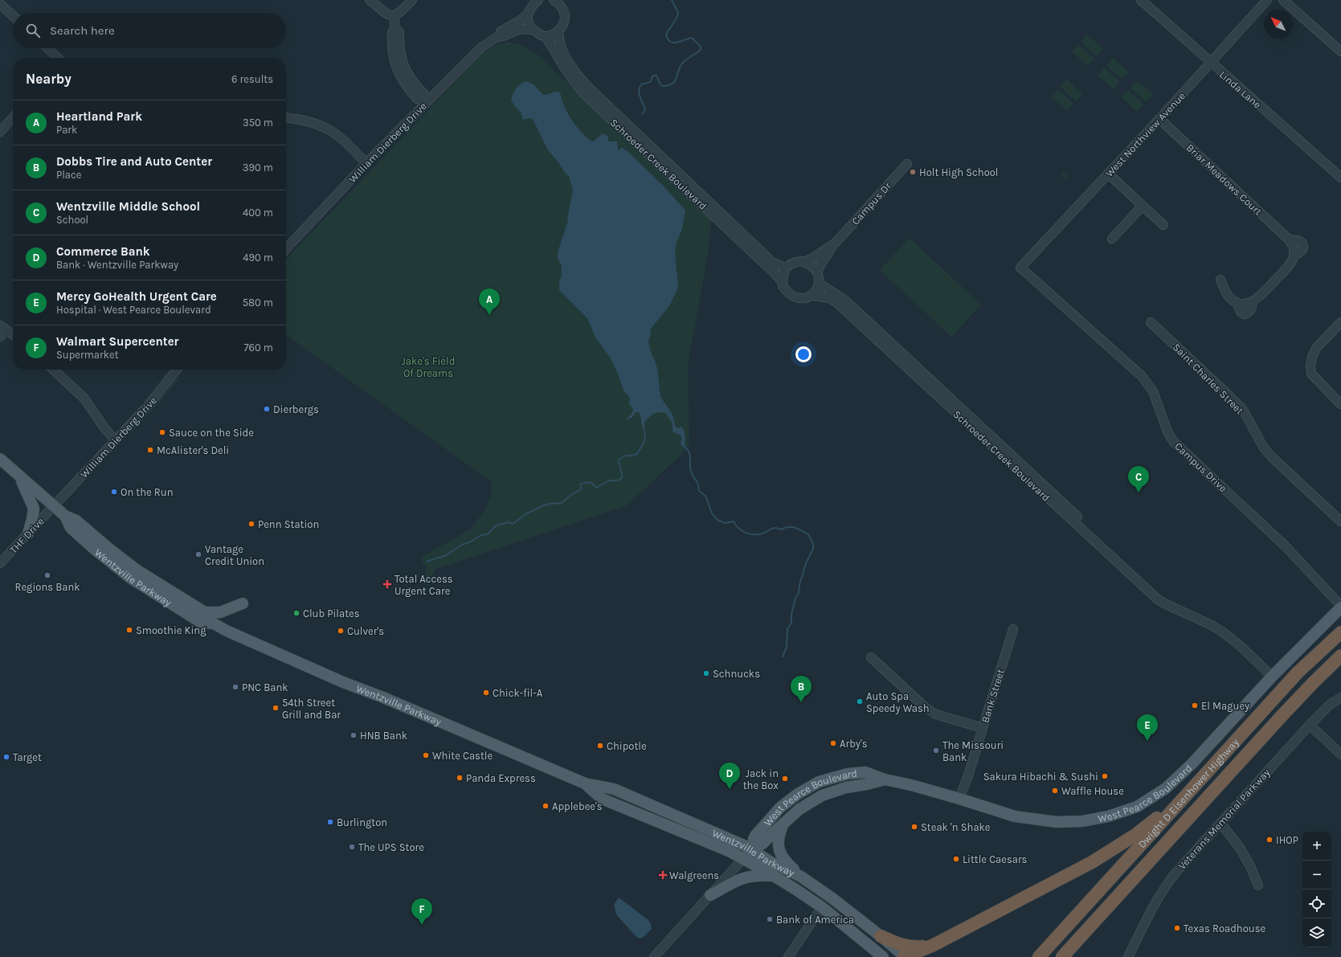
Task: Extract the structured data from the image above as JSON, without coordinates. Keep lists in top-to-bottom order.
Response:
{
  "streets": {
    "highway": ["Dwight D Eisenhower Highway"],
    "main road": ["Wentzville Parkway", "West Pearce Boulevard"],
    "street": [
      "Linda Lane",
      "West Northview Avenue",
      "William Dierberg Drive",
      "Schroeder Creek Boulevard",
      "Briar Meadows Court",
      "Campus Dr",
      "Saint Charles Street",
      "Campus Drive",
      "THF Drive",
      "Bank Street",
      "Veterans Memorial Parkway"
    ]
  },
  "crossings": [
    ["Linda Lane", "West Northview Avenue"],
    ["West Northview Avenue", "Briar Meadows Court"],
    ["West Northview Avenue", "Campus Drive"],
    ["William Dierberg Drive", "THF Drive"],
    ["William Dierberg Drive", "Wentzville Parkway"],
    ["Schroeder Creek Boulevard", "Campus Dr"],
    ["Schroeder Creek Boulevard", "West Pearce Boulevard"],
    ["Campus Drive", "West Pearce Boulevard"],
    ["THF Drive", "Wentzville Parkway"],
    ["Wentzville Parkway", "West Pearce Boulevard"],
    ["Bank Street", "West Pearce Boulevard"]
  ],
  "parks": ["Jake's Field Of Dreams"],
  "places": {
    "other": [
      "Holt High School",
      "Dierbergs",
      "Sauce on the Side",
      "McAlister's Deli",
      "On the Run",
      "Penn Station",
      "Vantage Credit Union",
      "Regions Bank",
      "Club Pilates",
      "Smoothie King",
      "Culver's",
      "Schnucks",
      "PNC Bank",
      "Chick-fil-A",
      "Auto Spa Speedy Wash",
      "El Maguey",
      "54th Street Grill and Bar",
      "HNB Bank",
      "Arby's",
      "Chipotle",
      "The Missouri Bank",
      "White Castle",
      "Target",
      "Sakura Hibachi & Sushi",
      "Panda Express",
      "Jack in the Box",
      "Waffle House",
      "Applebee's",
      "Burlington",
      "Steak 'n Shake",
      "IHOP",
      "The UPS Store",
      "Little Caesars",
      "Bank of America",
      "Texas Roadhouse"
    ],
    "health": ["Total Access Urgent Care", "Walgreens"]
  },
  "north": "top left",
  "page": {
    "search": "Search here",
    "heading": ["Nearby", "6 results"],
    "list": [
      {
        "mark": "A",
        "name": "Heartland Park",
        "note": "Park",
        "value": "350 m"
      },
      {
        "mark": "B",
        "name": "Dobbs Tire and Auto Center",
        "note": "Place",
        "value": "390 m"
      },
      {
        "mark": "C",
        "name": "Wentzville Middle School",
        "note": "School",
        "value": "400 m"
      },
      {
        "mark": "D",
        "name": "Commerce Bank",
        "note": "Bank · Wentzville Parkway",
        "value": "490 m"
      },
      {
        "mark": "E",
        "name": "Mercy GoHealth Urgent Care",
        "note": "Hospital · West Pearce Boulevard",
        "value": "580 m"
      },
      {
        "mark": "F",
        "name": "Walmart Supercenter",
        "note": "Supermarket",
        "value": "760 m"
      }
    ],
    "pins": [
      "A",
      "C",
      "B",
      "E",
      "D",
      "F"
    ],
    "map_buttons": ["+", "−"]
  }
}
